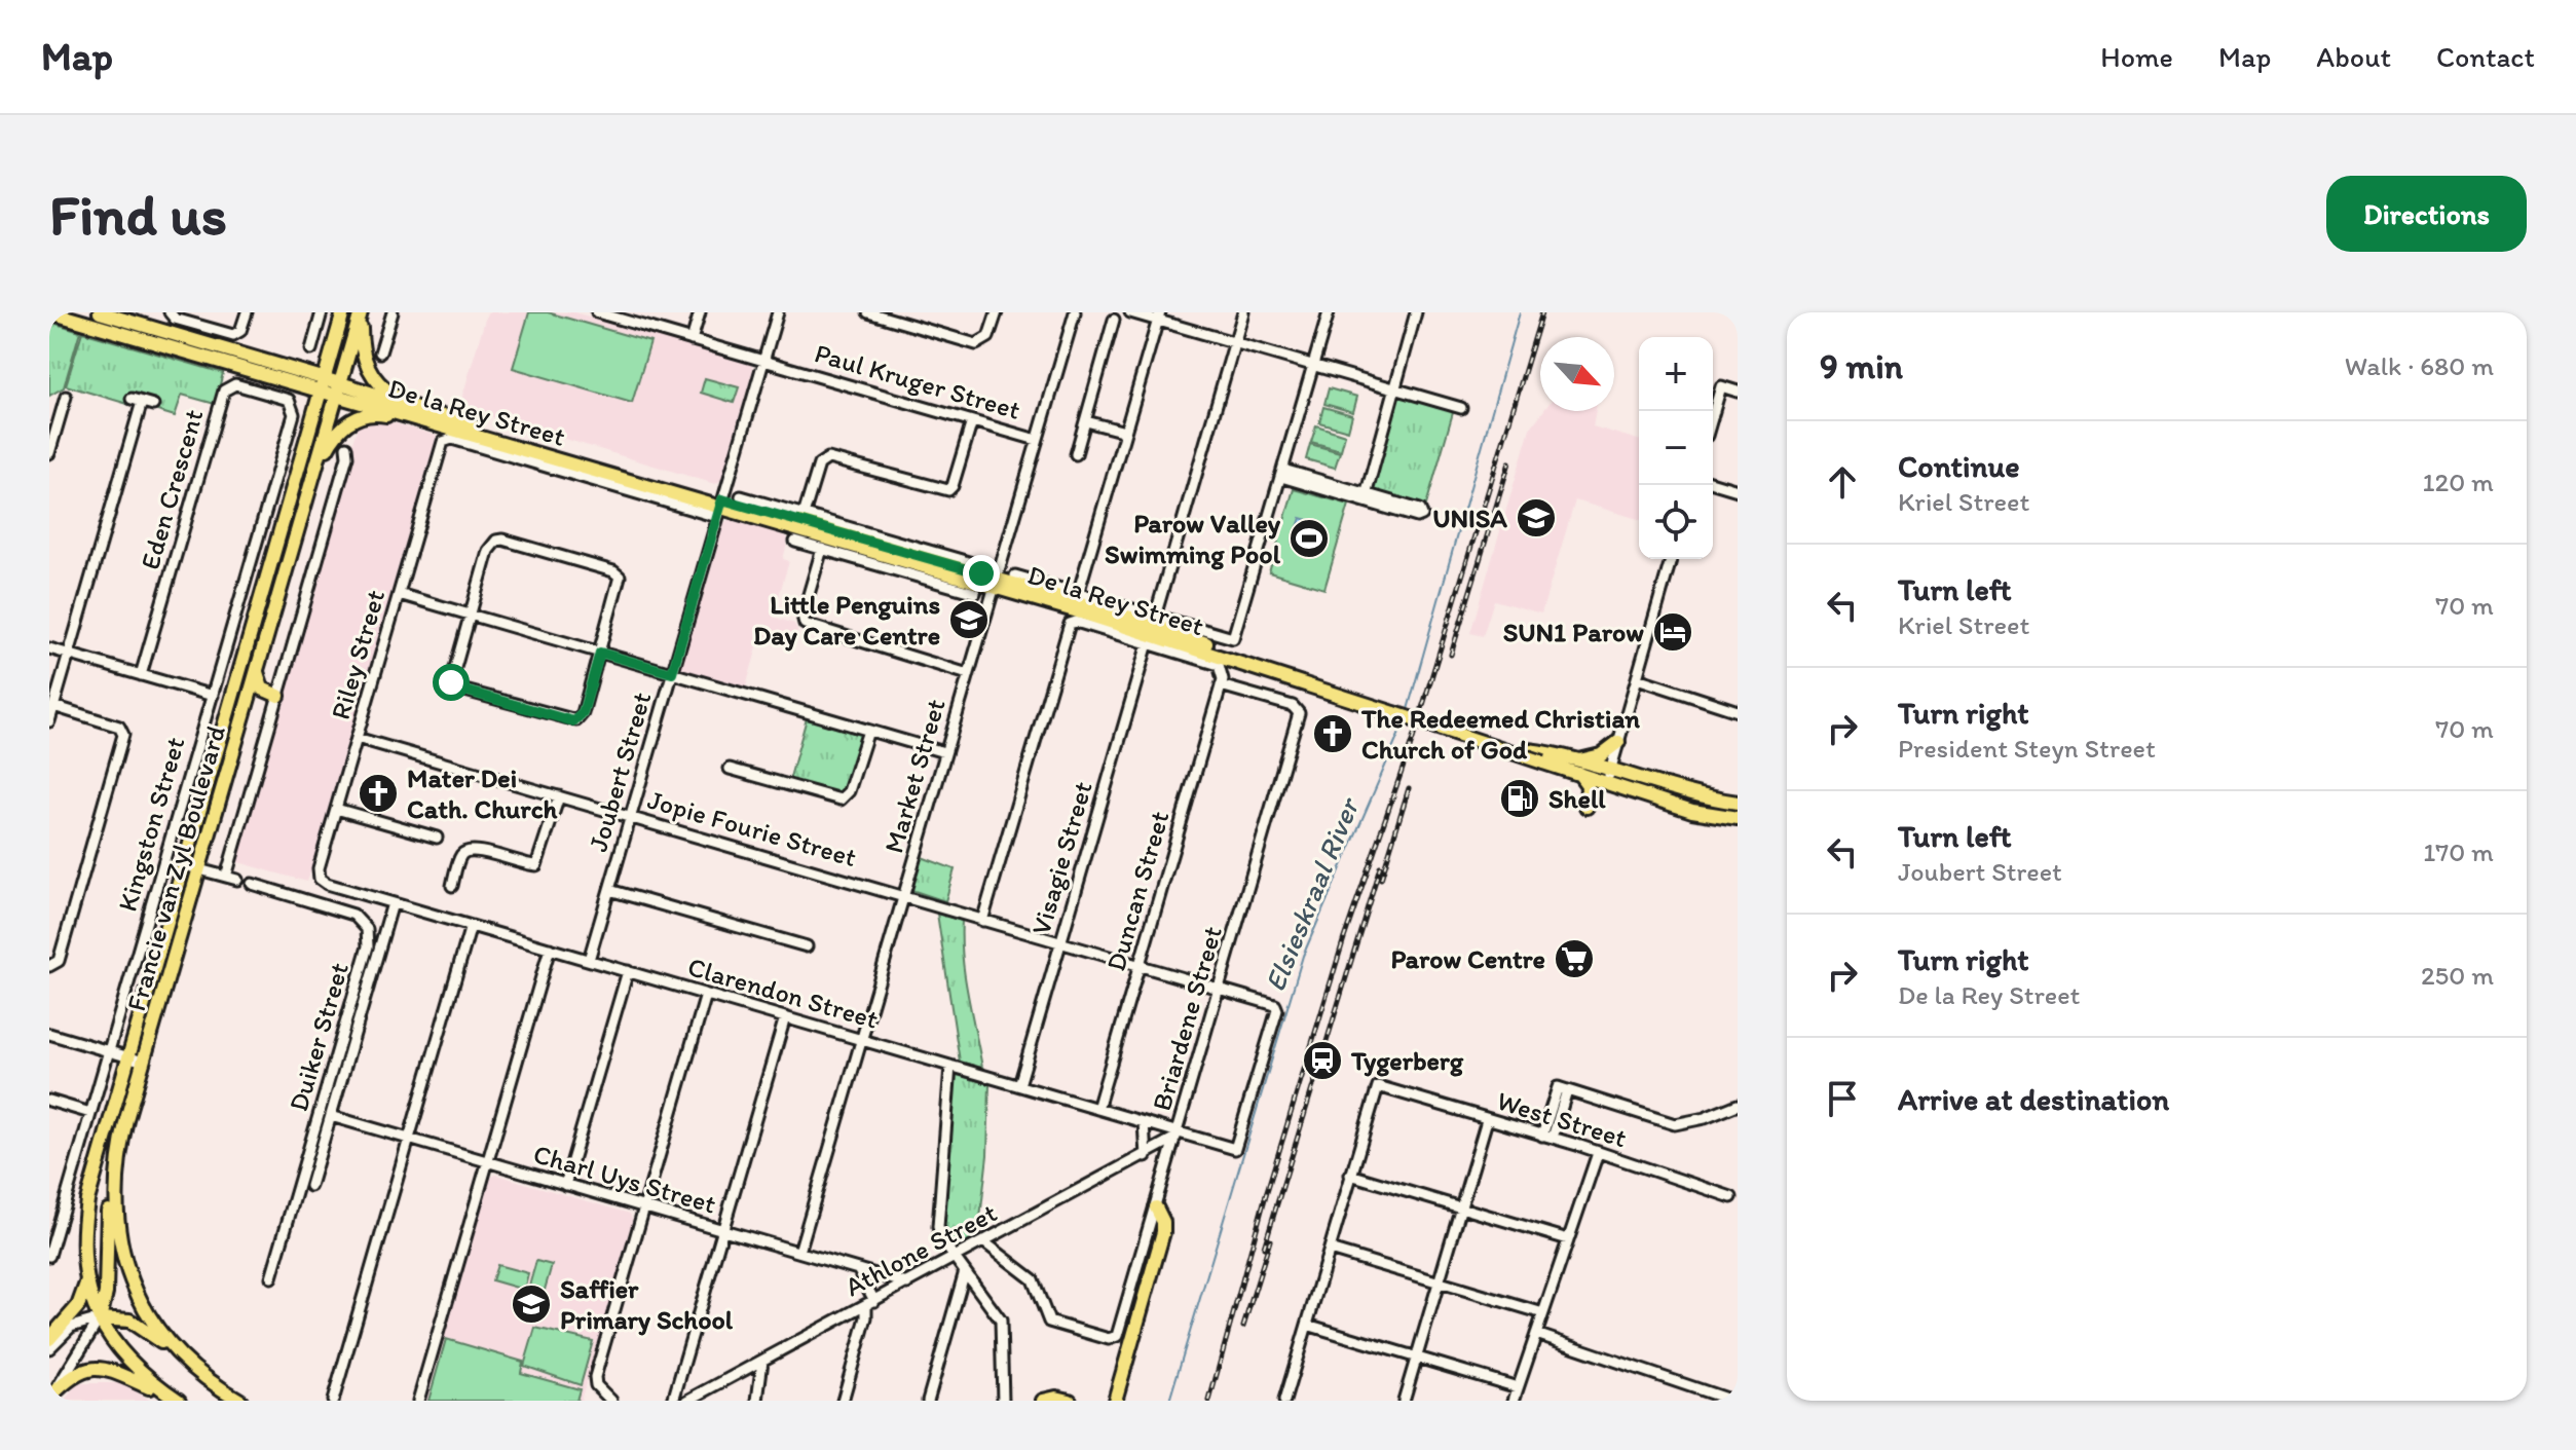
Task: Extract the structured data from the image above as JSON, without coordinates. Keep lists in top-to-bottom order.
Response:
{
  "streets": {
    "main road": ["De la Rey Street", "Francie van Zyl Boulevard"],
    "street": [
      "Paul Kruger Street",
      "Eden Crescent",
      "Riley Street",
      "Joubert Street",
      "Market Street",
      "Kingston Street",
      "Jopie Fourie Street",
      "Visagie Street",
      "Duncan Street",
      "Clarendon Street",
      "Briardene Street",
      "Duiker Street",
      "West Street",
      "Charl Uys Street",
      "Athlone Street"
    ]
  },
  "crossings": [
    ["Paul Kruger Street", "Joubert Street"],
    ["Paul Kruger Street", "Market Street"],
    ["De la Rey Street", "Riley Street"],
    ["De la Rey Street", "Joubert Street"],
    ["De la Rey Street", "Market Street"],
    ["De la Rey Street", "Jopie Fourie Street"],
    ["De la Rey Street", "Visagie Street"],
    ["De la Rey Street", "Francie van Zyl Boulevard"],
    ["De la Rey Street", "Duncan Street"],
    ["De la Rey Street", "Briardene Street"],
    ["Eden Crescent", "Kingston Street"],
    ["Riley Street", "Jopie Fourie Street"],
    ["Riley Street", "Clarendon Street"],
    ["Joubert Street", "Jopie Fourie Street"],
    ["Joubert Street", "Clarendon Street"],
    ["Market Street", "Jopie Fourie Street"],
    ["Market Street", "Clarendon Street"],
    ["Market Street", "Charl Uys Street"],
    ["Jopie Fourie Street", "Visagie Street"],
    ["Jopie Fourie Street", "Duncan Street"],
    ["Jopie Fourie Street", "Clarendon Street"],
    ["Jopie Fourie Street", "Briardene Street"],
    ["Visagie Street", "Clarendon Street"],
    ["Duncan Street", "Clarendon Street"],
    ["Duncan Street", "Briardene Street"],
    ["Clarendon Street", "Briardene Street"],
    ["Clarendon Street", "Athlone Street"],
    ["Briardene Street", "Athlone Street"],
    ["Charl Uys Street", "Athlone Street"]
  ],
  "water": ["Elsieskraal River"],
  "places": {
    "school or university": ["UNISA", "Little Penguins Day Care Centre", "Saffier Primary School"],
    "sports": ["Parow Valley Swimming Pool"],
    "hotel": ["SUN1 Parow"],
    "church": ["The Redeemed Christian Church of God", "Mater Dei Cath. Church"],
    "fuel station": ["Shell"],
    "supermarket": ["Parow Centre"],
    "station": ["Tygerberg"]
  },
  "north": "bottom right",
  "page": {
    "header": "Map",
    "nav": [
      "Home",
      "Map",
      "About",
      "Contact"
    ],
    "buttons": "Directions",
    "title": "Find us",
    "heading": ["9 min", "Walk · 680 m"],
    "map_buttons": ["+", "−"],
    "list": [
      ["Continue", "Kriel Street", "120 m"],
      ["Turn left", "Kriel Street", "70 m"],
      ["Turn right", "President Steyn Street", "70 m"],
      ["Turn left", "Joubert Street", "170 m"],
      ["Turn right", "De la Rey Street", "250 m"],
      "Arrive at destination"
    ]
  }
}
